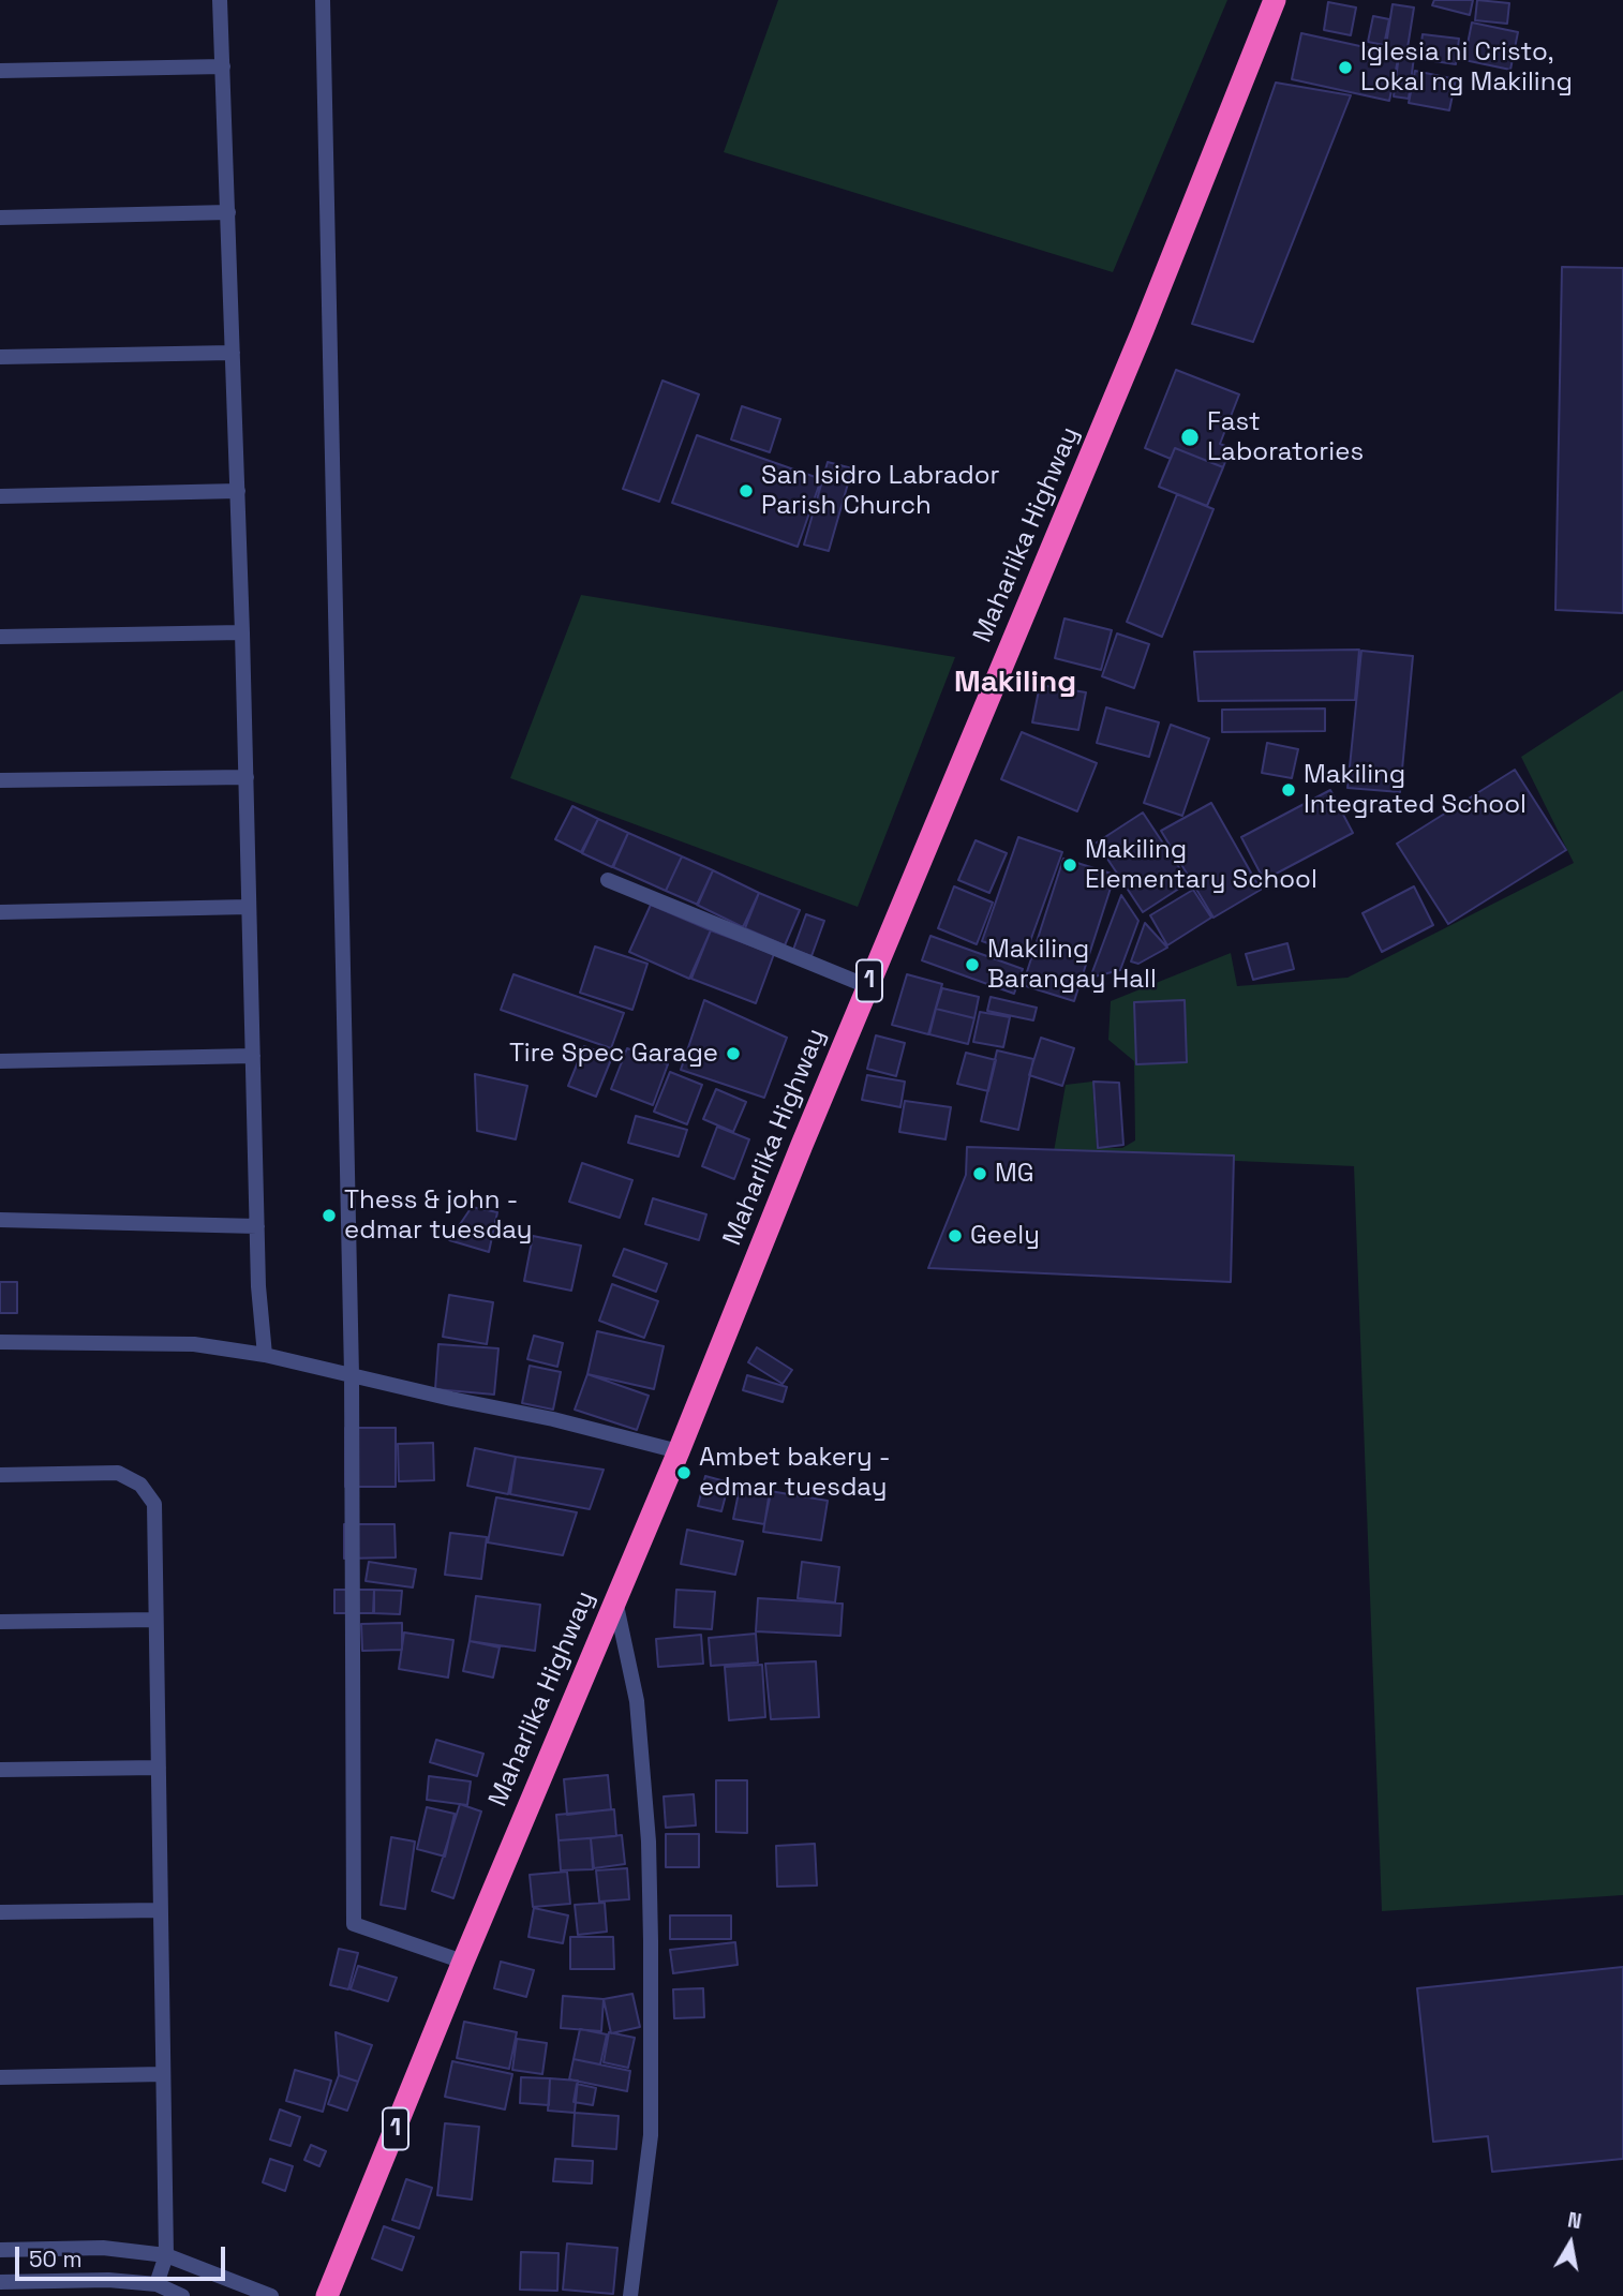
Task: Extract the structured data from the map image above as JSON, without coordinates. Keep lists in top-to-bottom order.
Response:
{
  "streets": {
    "highway": ["Maharlika Highway", "1"]
  },
  "districts": ["Makiling"],
  "places": [
    "Iglesia ni Cristo, Lokal ng Makiling",
    "Fast Laboratories",
    "San Isidro Labrador Parish Church",
    "Makiling Integrated School",
    "Makiling Elementary School",
    "Makiling Barangay Hall",
    "Tire Spec Garage",
    "MG",
    "Thess & john - edmar tuesday",
    "Geely",
    "Ambet bakery - edmar tuesday"
  ],
  "scale_bar": "50 m",
  "north": "top"
}
